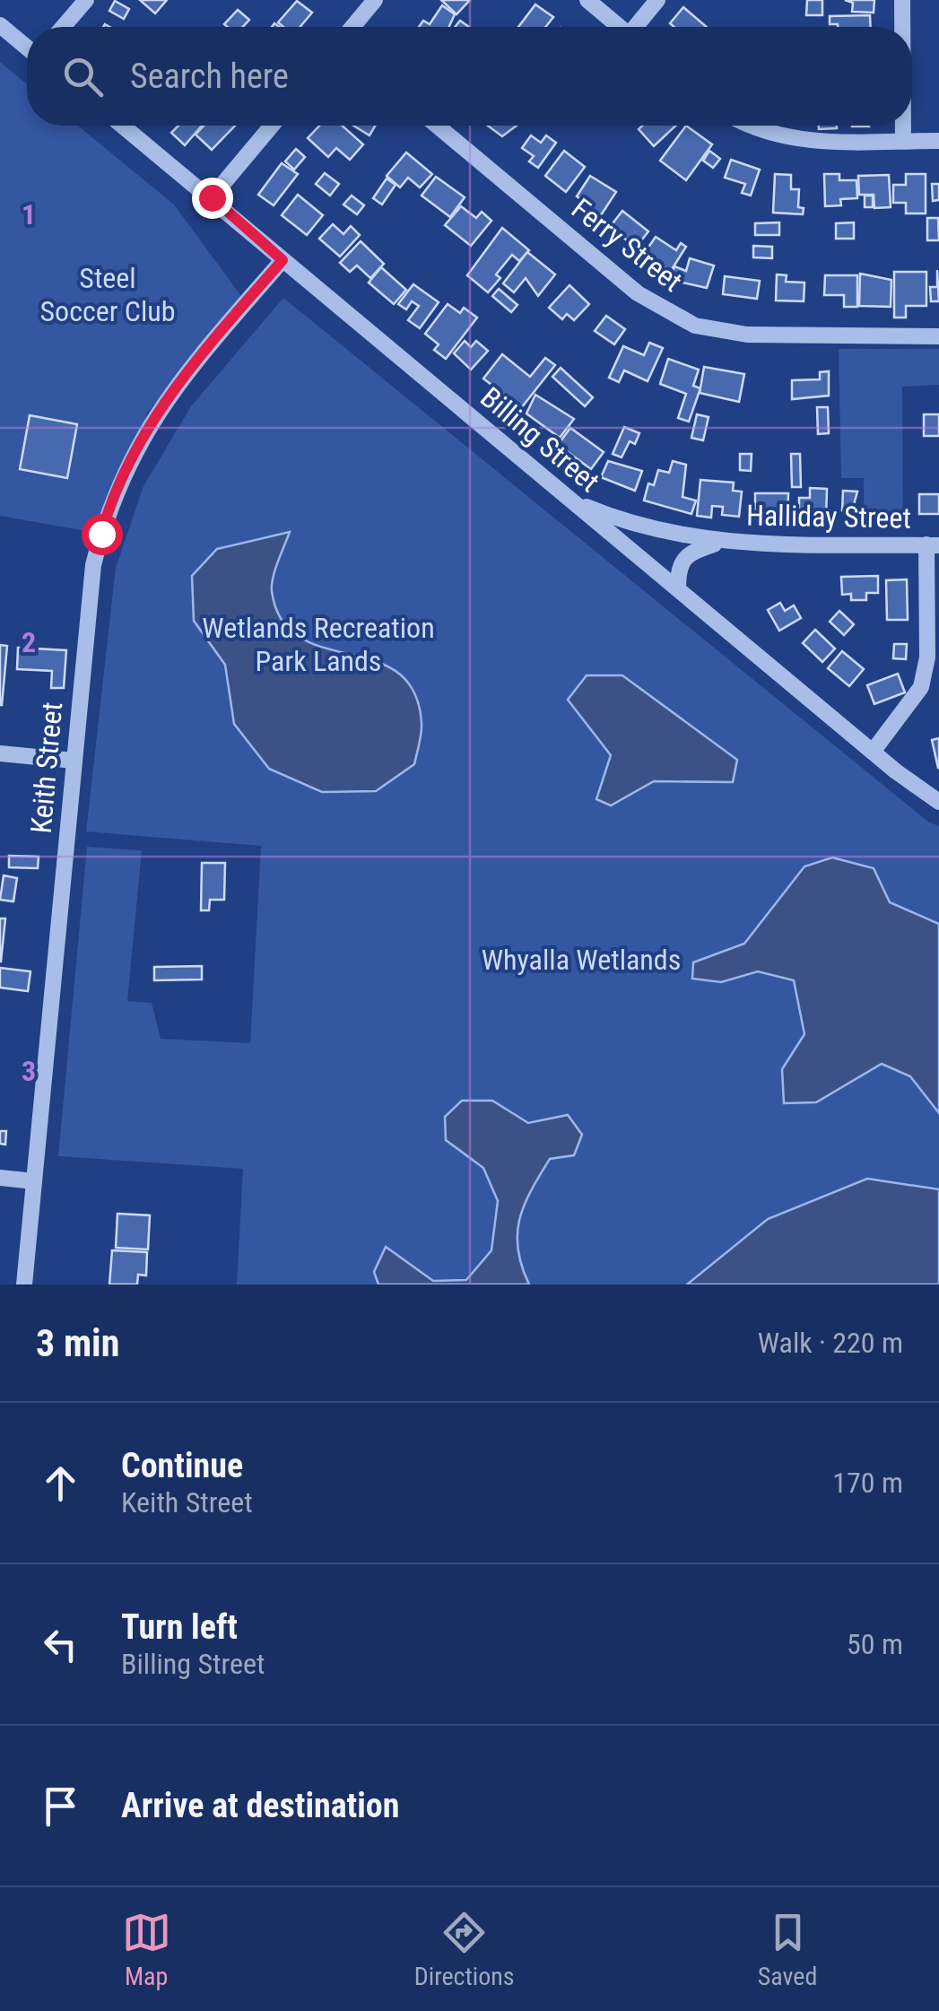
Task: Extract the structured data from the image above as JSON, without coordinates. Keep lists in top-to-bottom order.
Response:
{
  "streets": {
    "street": [
      "Ferry Street",
      "Billing Street",
      "Halliday Street",
      "Keith Street"
    ]
  },
  "crossings": [
    ["Billing Street", "Halliday Street"],
    ["Billing Street", "Keith Street"]
  ],
  "parks": ["Steel Soccer Club", "Wetlands Recreation Park Lands", "Whyalla Wetlands"],
  "page": {
    "search": "Search here",
    "heading": ["3 min", "Walk · 220 m"],
    "list": [
      ["Continue", "Keith Street", "170 m"],
      ["Turn left", "Billing Street", "50 m"],
      "Arrive at destination"
    ],
    "nav": ["Map", "Directions", "Saved"]
  },
  "grid": {
    "rows": ["1", "2", "3"]
  }
}
